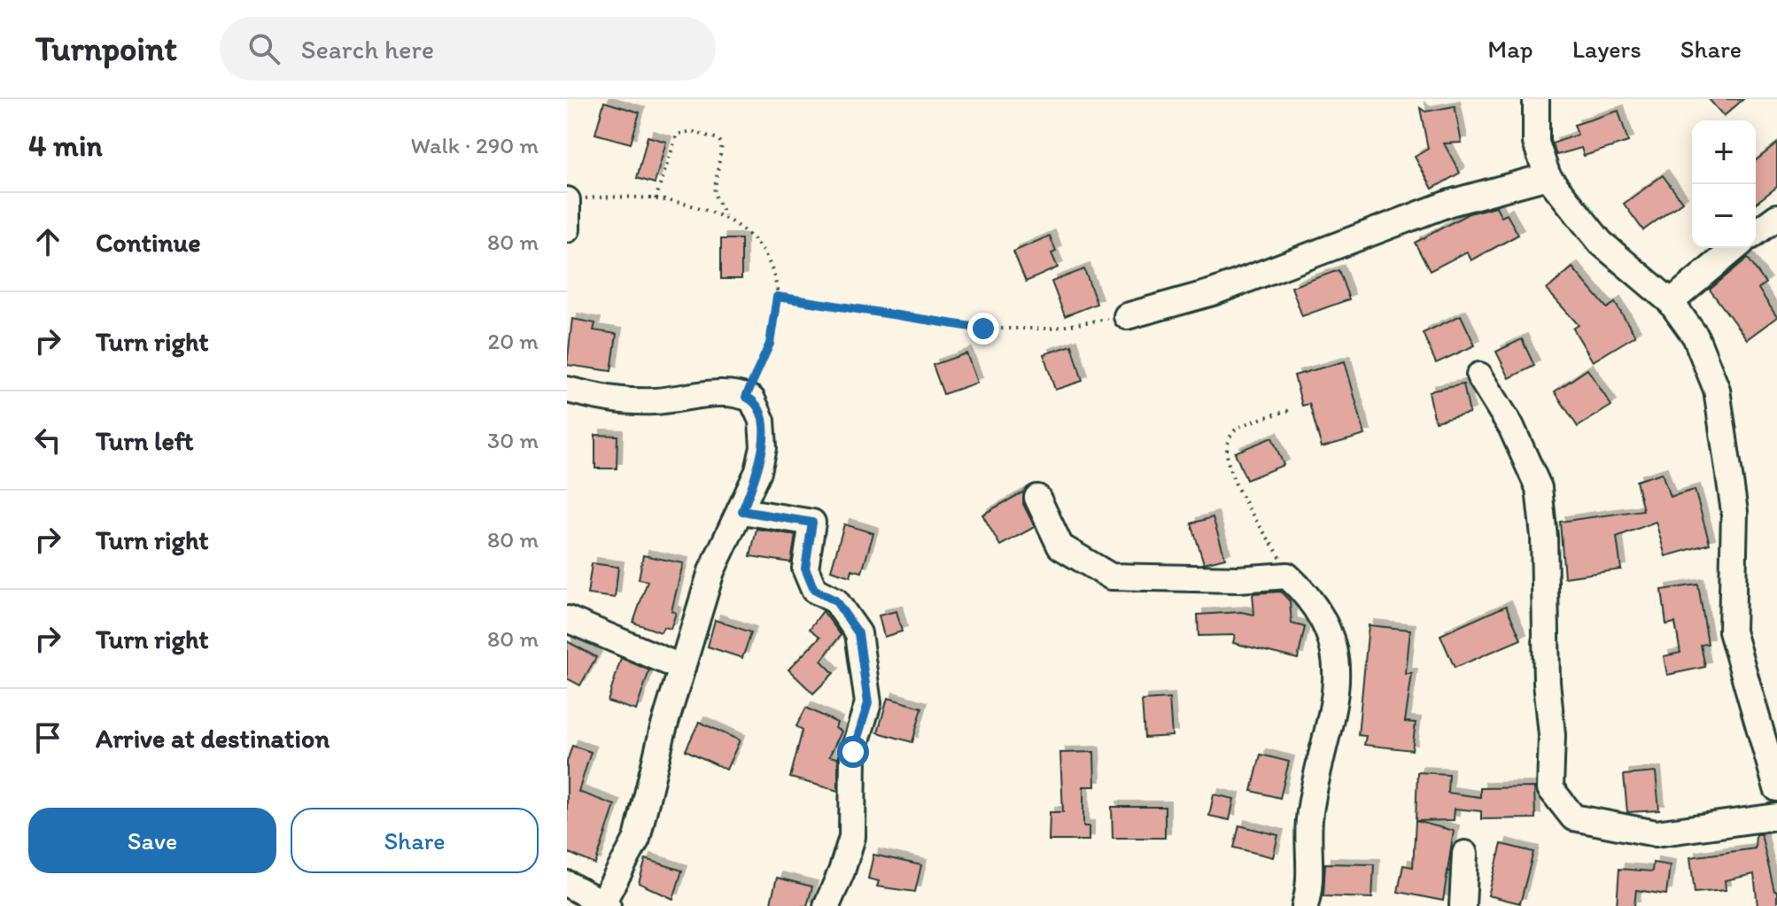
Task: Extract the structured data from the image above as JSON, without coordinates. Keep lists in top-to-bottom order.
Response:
{
  "page": {
    "header": "Turnpoint",
    "search": "Search here",
    "nav": ["Map", "Layers", "Share"],
    "heading": ["4 min", "Walk · 290 m"],
    "map_buttons": ["+", "−"],
    "list": [
      ["Continue", "80 m"],
      ["Turn right", "20 m"],
      ["Turn left", "30 m"],
      ["Turn right", "80 m"],
      ["Turn right", "80 m"],
      "Arrive at destination"
    ],
    "buttons": ["Save", "Share"]
  }
}
